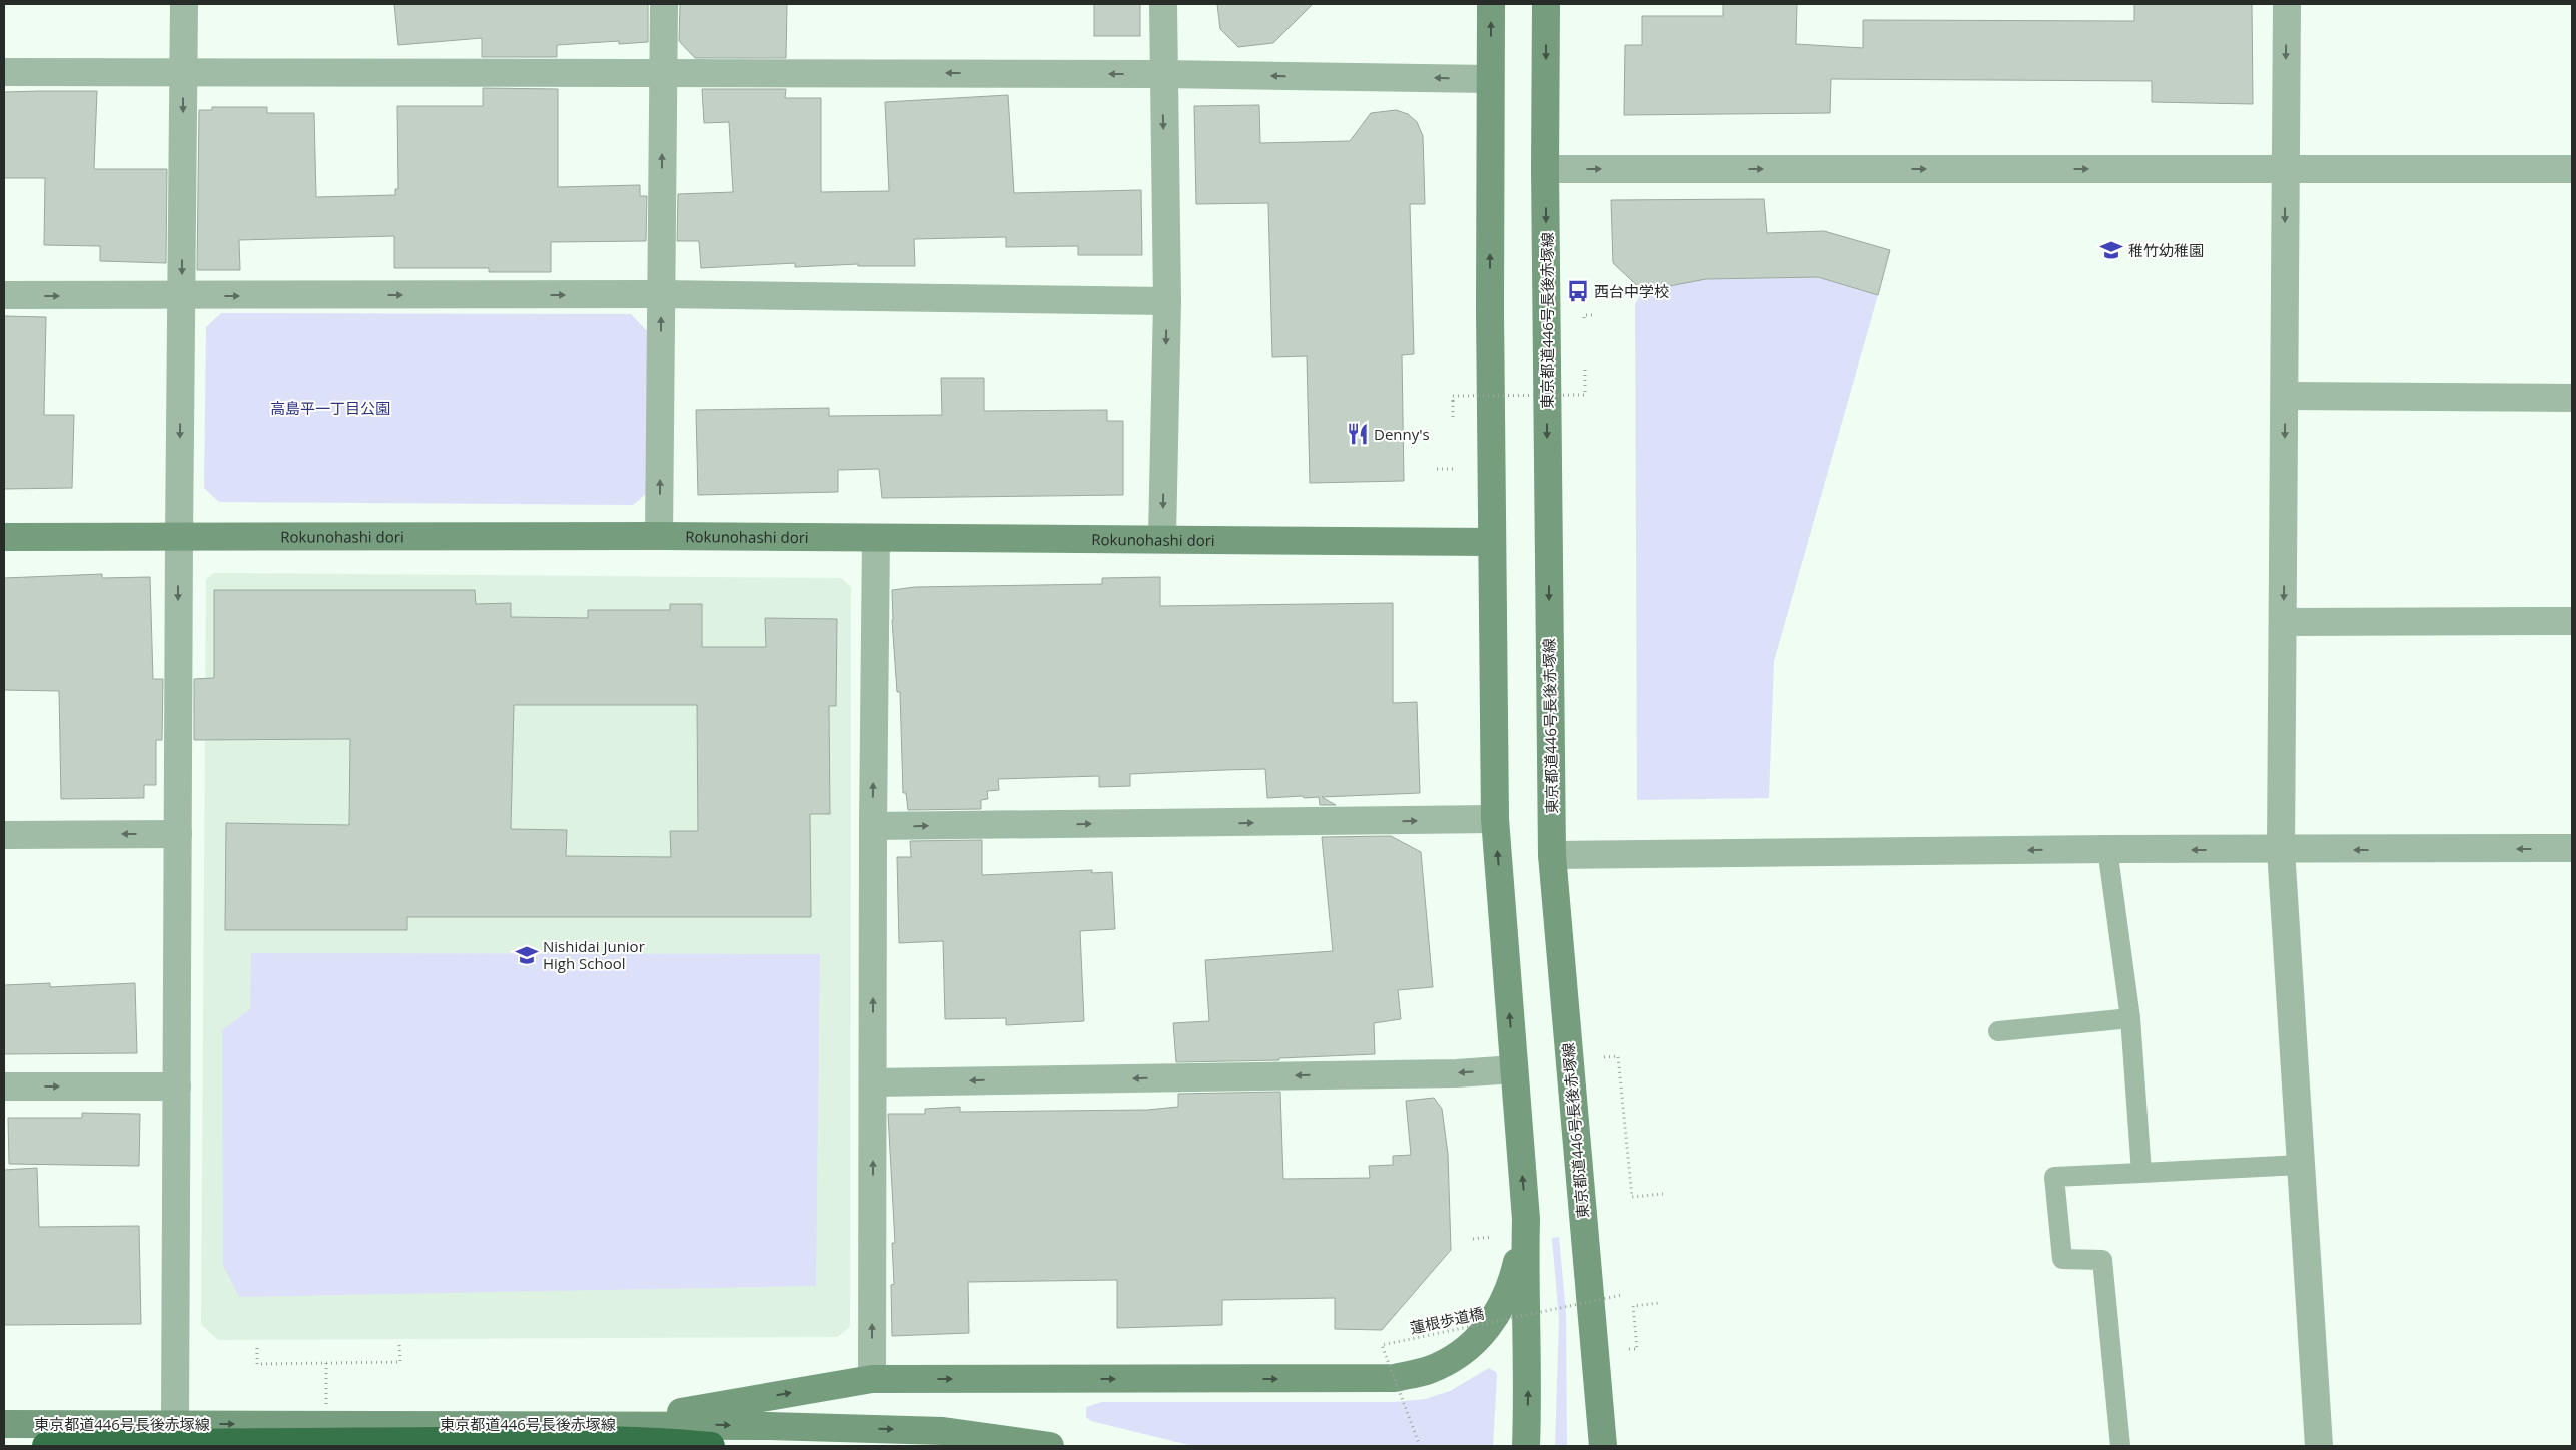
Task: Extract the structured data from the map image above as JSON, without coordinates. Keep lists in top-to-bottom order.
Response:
{
  "streets": {
    "main road": ["東京都道446号長後赤塚線", "Rokunohashi dori"],
    "path": ["蓮根歩道橋"]
  },
  "parks": ["高島平一丁目公園"],
  "places": {
    "school or university": ["稚竹幼稚園", "Nishidai Junior High School"],
    "bus stop": ["西台中学校"],
    "restaurant": ["Denny's"]
  }
}
